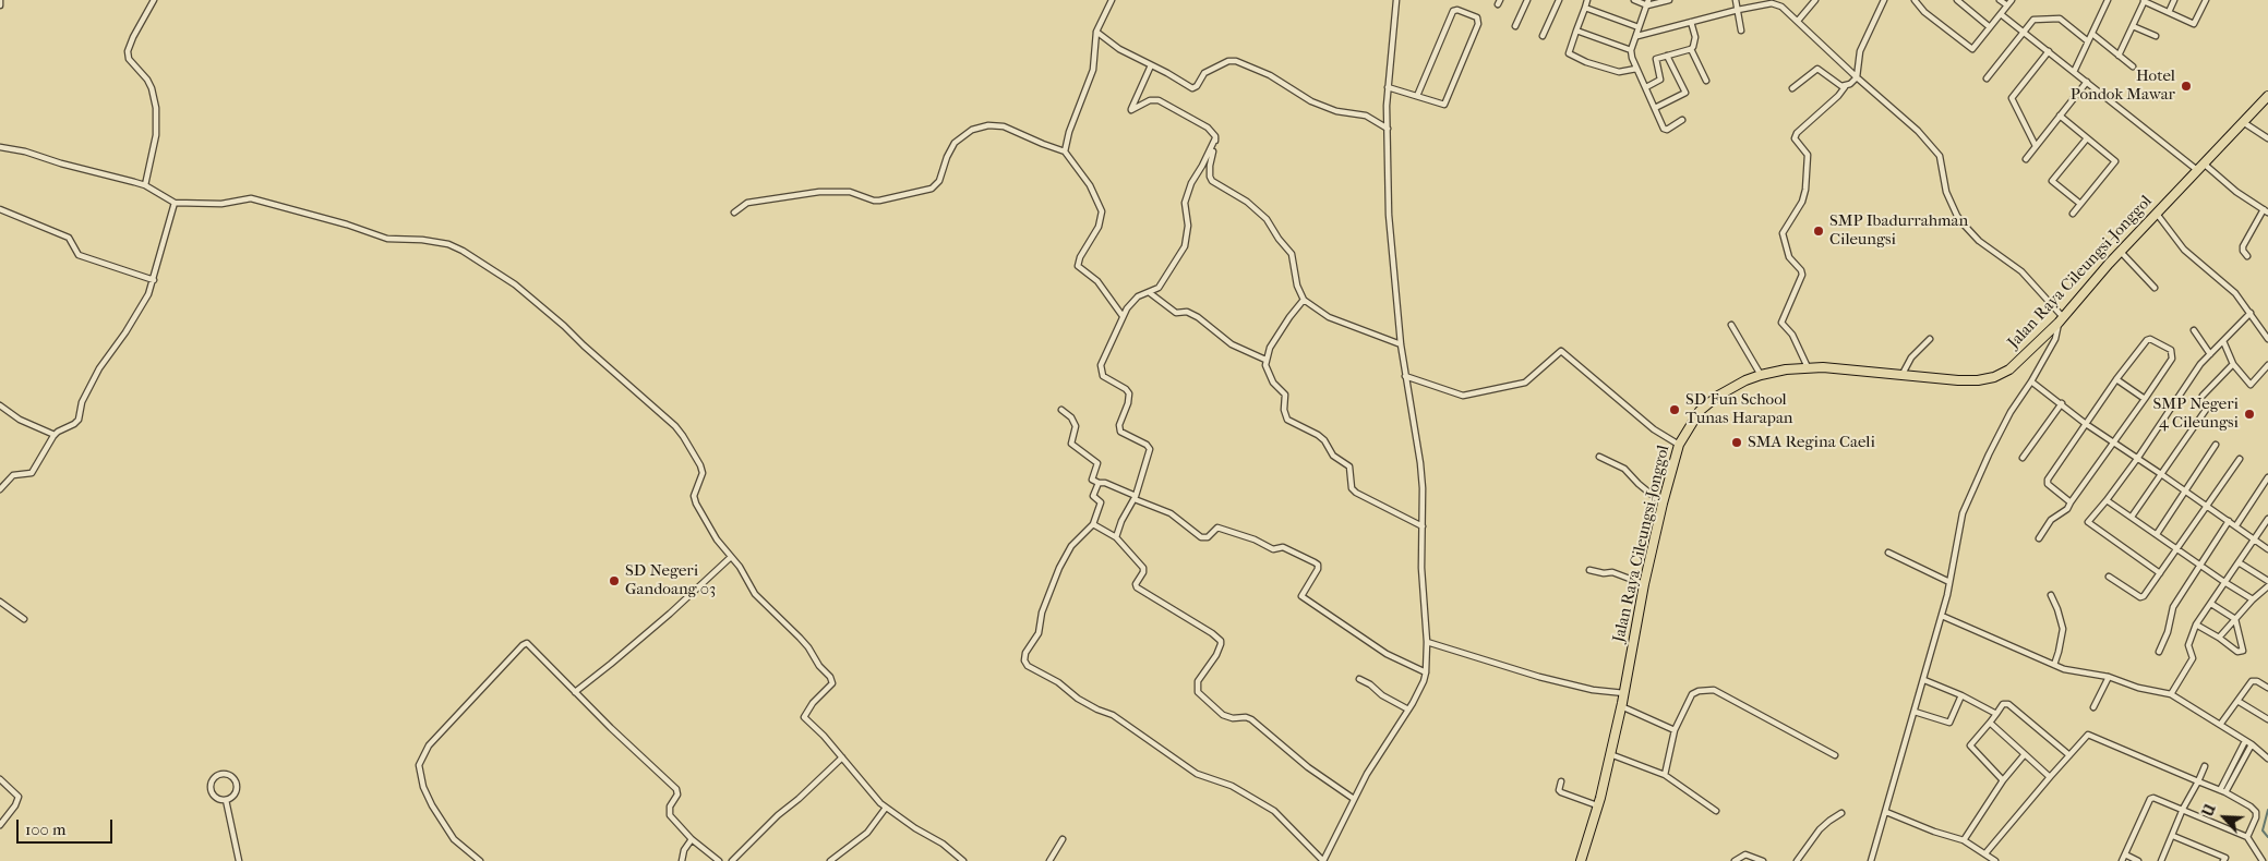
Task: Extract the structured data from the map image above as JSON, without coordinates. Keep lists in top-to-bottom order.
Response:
{
  "streets": {
    "main road": ["Jalan Raya Cileungsi-Jonggol"]
  },
  "places": [
    "Hotel Pondok Mawar",
    "SMP Ibadurrahman Cileungsi",
    "SD Fun School Tunas Harapan",
    "SMP Negeri 4 Cileungsi",
    "SMA Regina Caeli",
    "SD Negeri Gandoang 03"
  ],
  "scale_bar": "100 m",
  "north": "top left"
}
